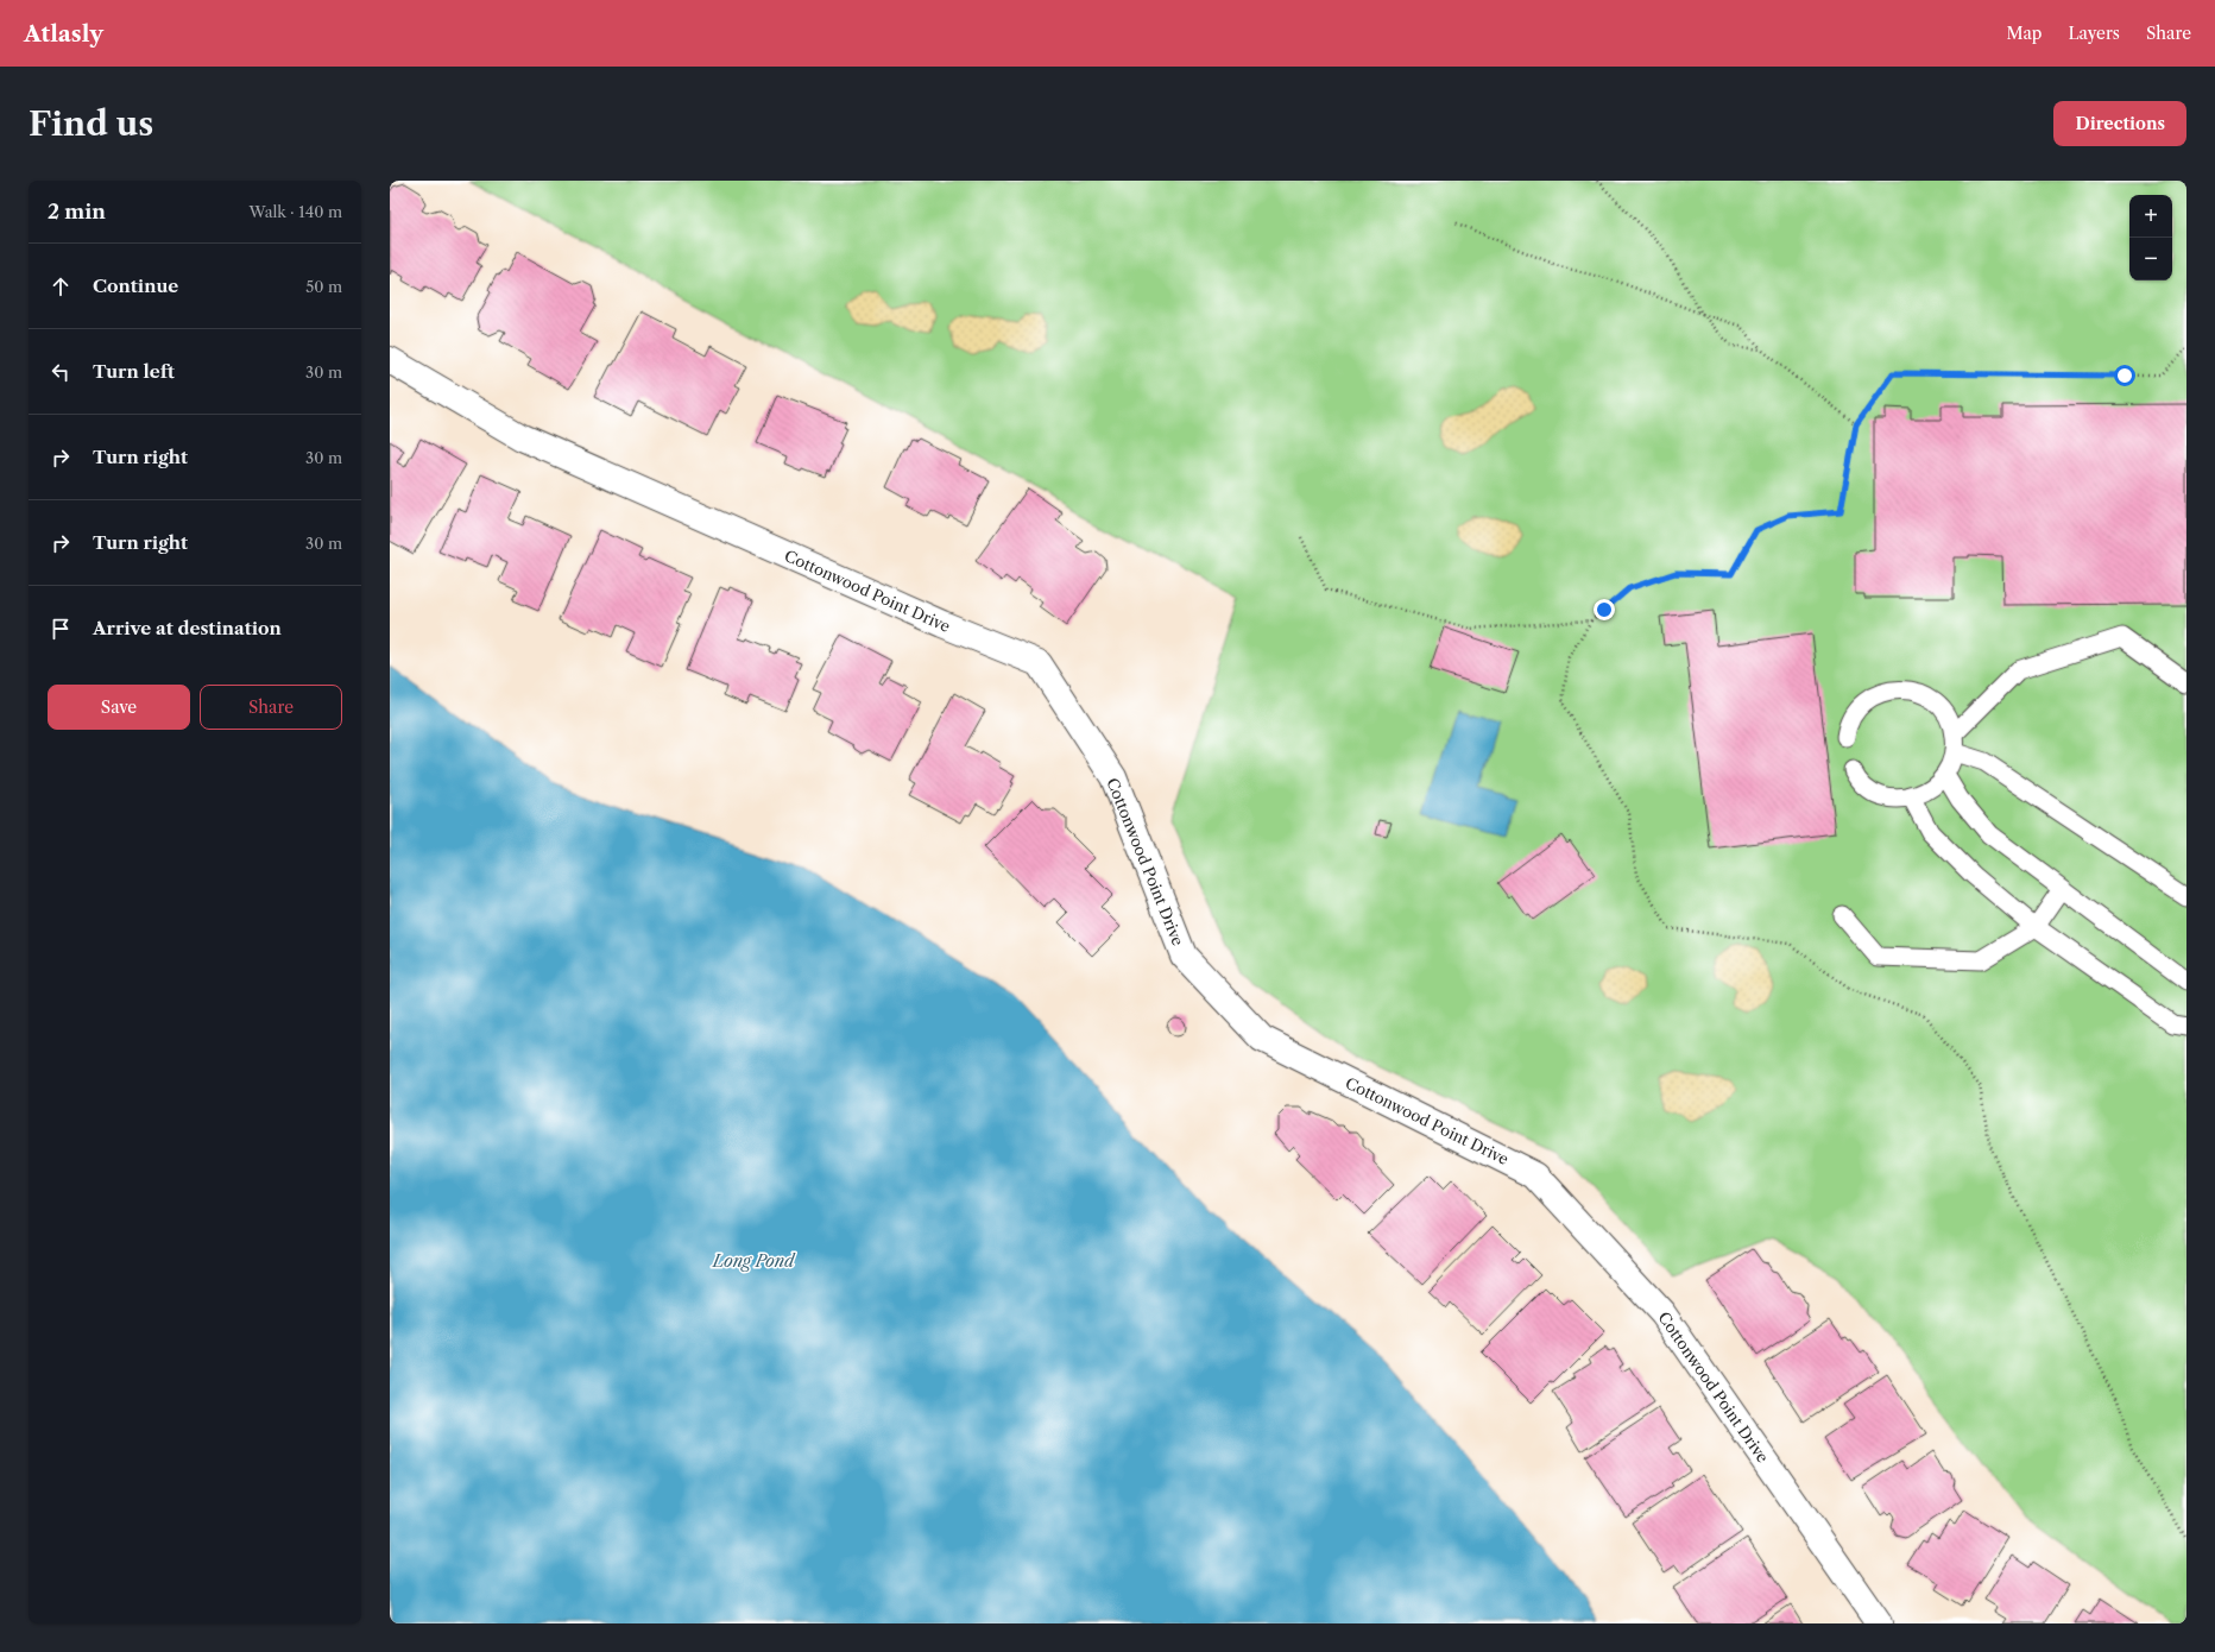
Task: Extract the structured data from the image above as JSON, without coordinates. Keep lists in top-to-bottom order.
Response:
{
  "streets": {
    "street": ["Cottonwood Point Drive"]
  },
  "water": ["Long Pond"],
  "page": {
    "header": "Atlasly",
    "nav": ["Map", "Layers", "Share"],
    "buttons": [
      "Directions",
      ["Save", "Share"]
    ],
    "title": "Find us",
    "heading": ["2 min", "Walk · 140 m"],
    "map_buttons": ["+", "−"],
    "list": [
      ["Continue", "50 m"],
      ["Turn left", "30 m"],
      ["Turn right", "30 m"],
      ["Turn right", "30 m"],
      "Arrive at destination"
    ]
  }
}
